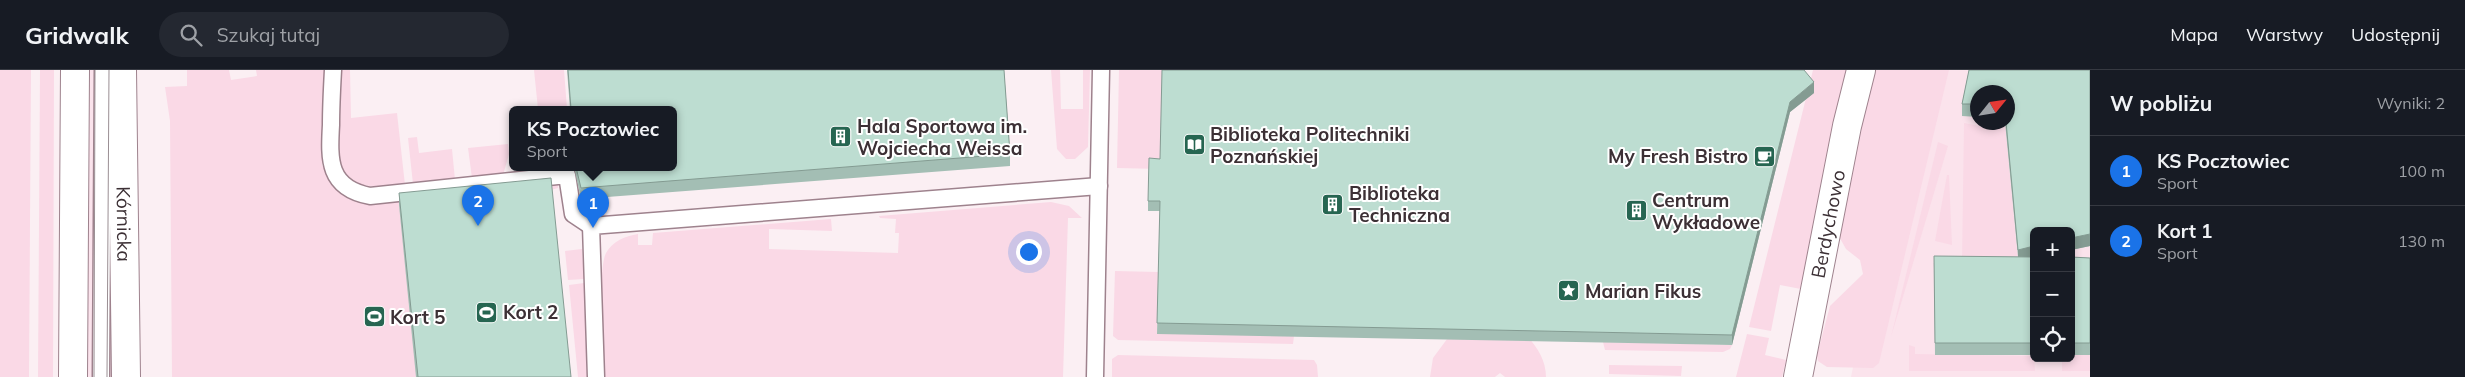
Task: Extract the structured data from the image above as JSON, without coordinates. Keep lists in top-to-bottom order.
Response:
{
  "streets": {
    "street": ["Berdychowo", "Kórnicka"]
  },
  "places": {
    "building": ["Hala Sportowa im. Wojciecha Weissa", "Biblioteka Techniczna", "Centrum Wykładowe"],
    "library": ["Biblioteka Politechniki Poznańskiej"],
    "cafe": ["My Fresh Bistro"],
    "place": ["Marian Fikus"],
    "sports": ["Kort 2", "Kort 5"]
  },
  "north": "top right",
  "page": {
    "header": "Gridwalk",
    "search": "Szukaj tutaj",
    "nav": ["Mapa", "Warstwy", "Udostępnij"],
    "heading": ["W pobliżu", "Wyniki: 2"],
    "popup": ["KS Pocztowiec", "Sport"],
    "list": [
      {
        "mark": "1",
        "name": "KS Pocztowiec",
        "note": "Sport",
        "value": "100 m"
      },
      {
        "mark": "2",
        "name": "Kort 1",
        "note": "Sport",
        "value": "130 m"
      }
    ],
    "pins": ["2", "1"],
    "map_buttons": ["+", "−"]
  }
}
